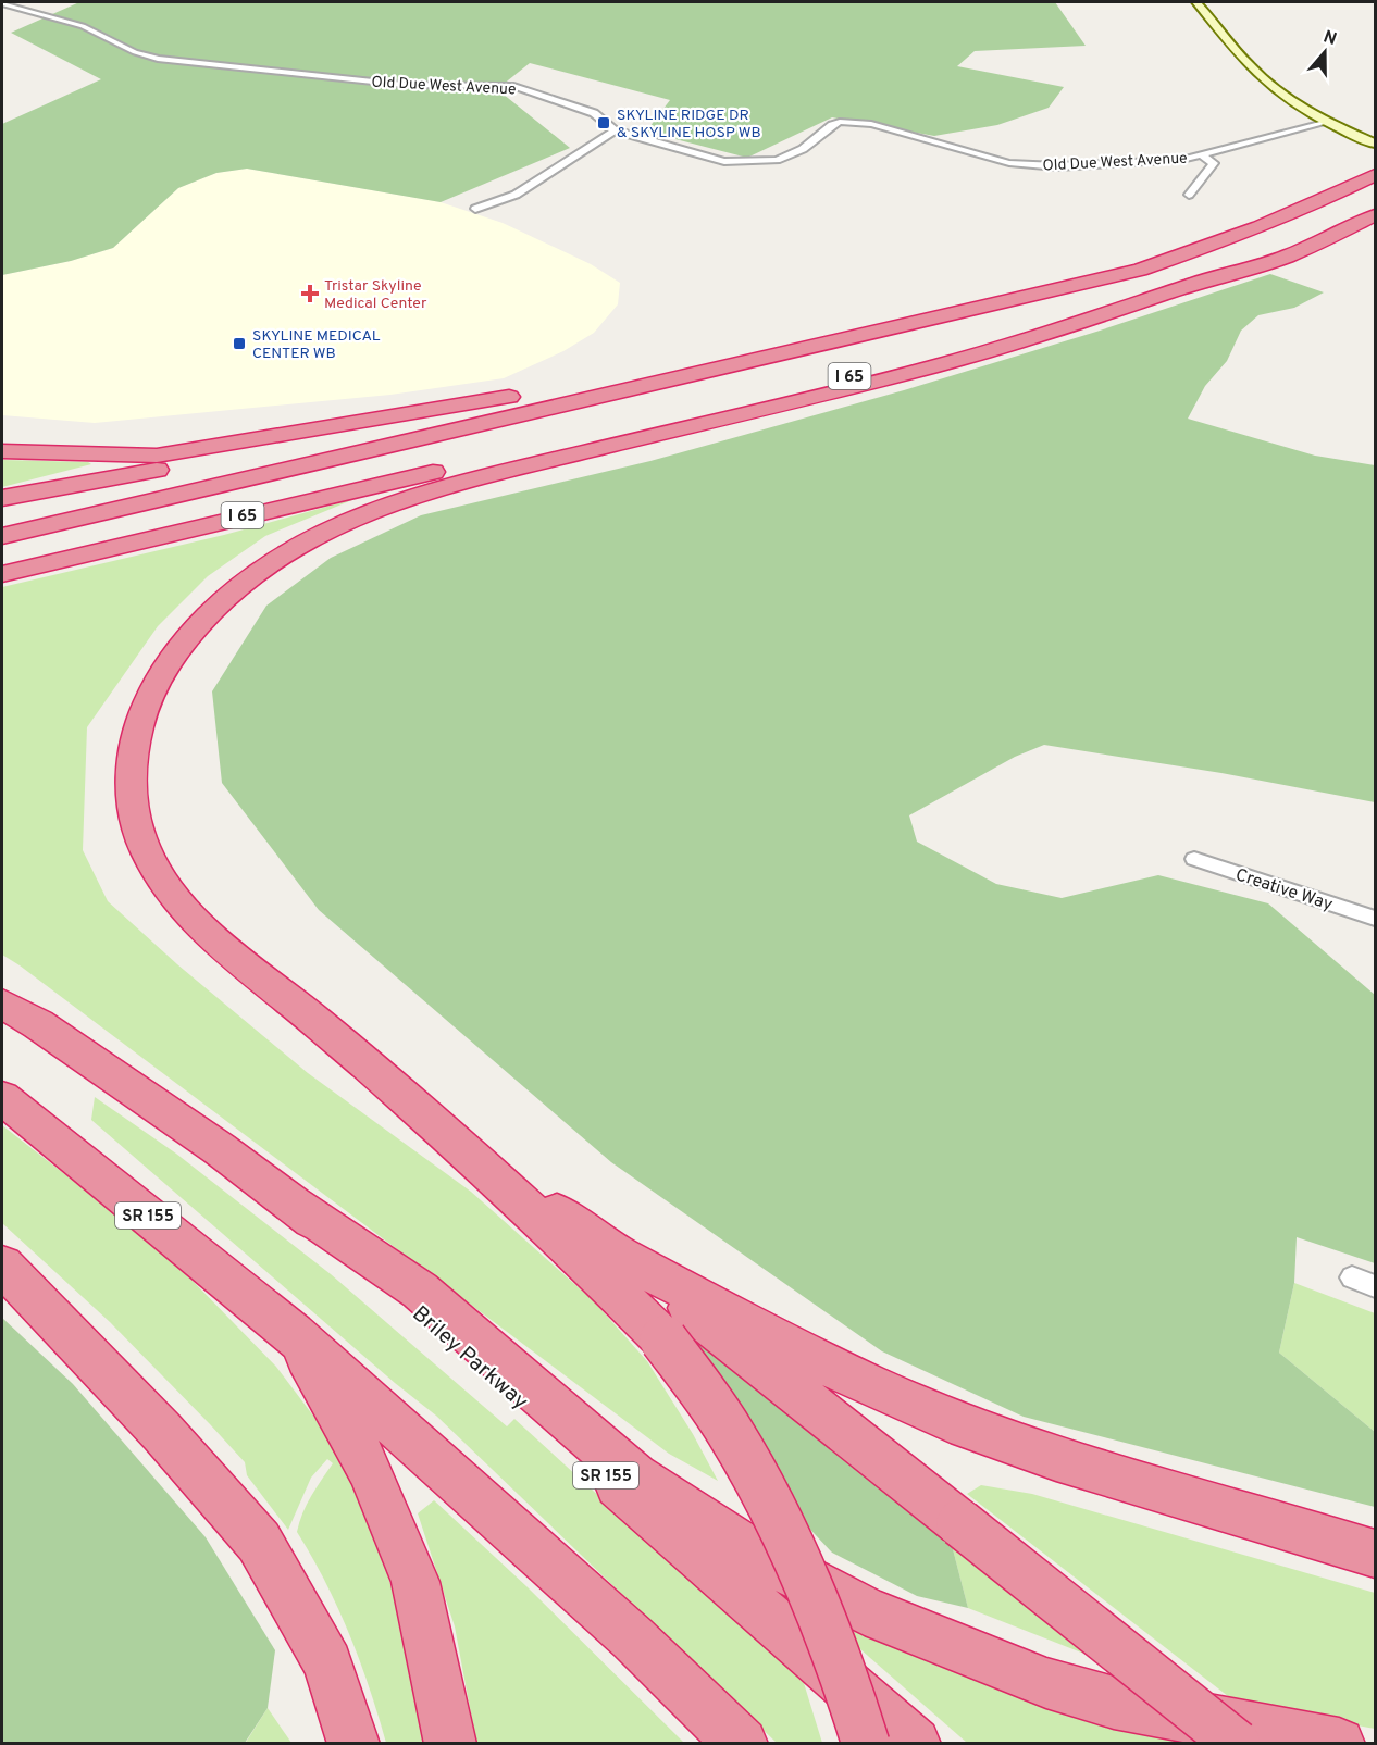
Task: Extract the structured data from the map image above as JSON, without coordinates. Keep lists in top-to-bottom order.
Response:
{
  "streets": {
    "highway": ["I 65", "SR 155", "Briley Parkway"],
    "street": ["Old Due West Avenue", "Creative Way"]
  },
  "places": {
    "transit": ["SKYLINE RIDGE DR & SKYLINE HOSP WB", "SKYLINE MEDICAL CENTER WB"],
    "health": ["Tristar Skyline Medical Center"]
  },
  "north": "top"
}
